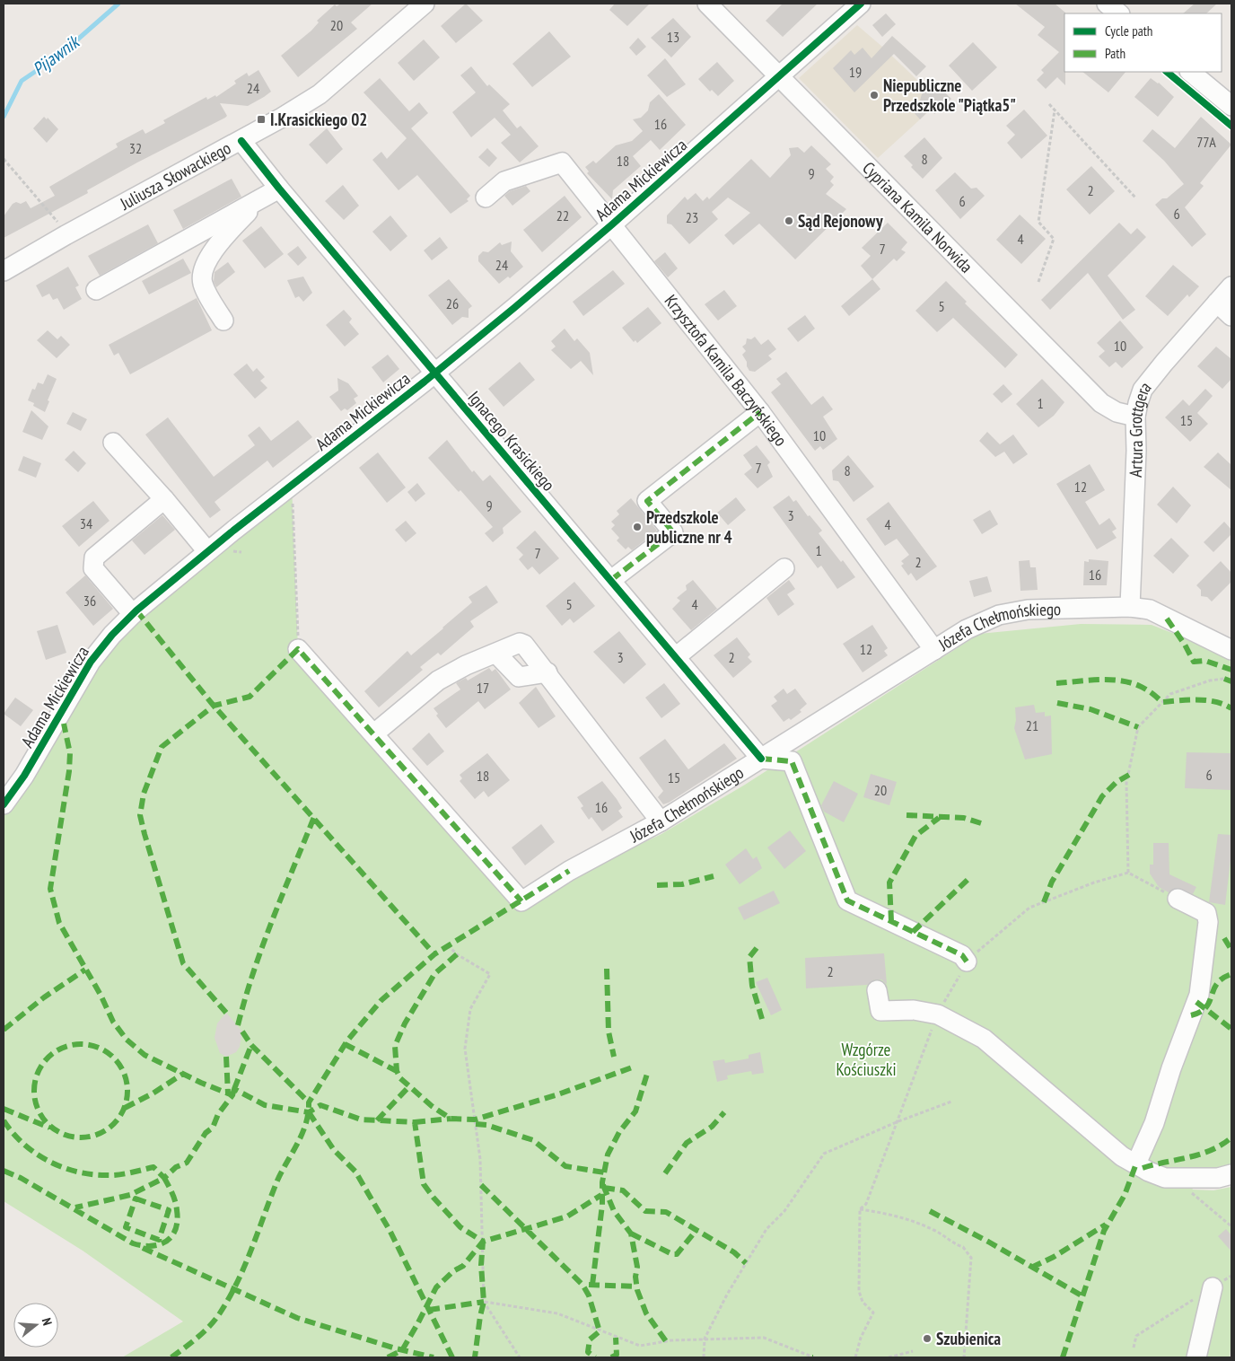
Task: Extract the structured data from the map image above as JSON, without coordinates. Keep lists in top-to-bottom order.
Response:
{
  "streets": {
    "street": [
      "Juliusza Słowackiego",
      "Adama Mickiewicza",
      "Cypriana Kamila Norwida",
      "Krzysztofa Kamila Baczyńskiego",
      "Artura Grottgera",
      "Ignacego Krasickiego",
      "Józefa Chełmońskiego"
    ]
  },
  "crossings": [
    ["Juliusza Słowackiego", "Ignacego Krasickiego"],
    ["Adama Mickiewicza", "Cypriana Kamila Norwida"],
    ["Adama Mickiewicza", "Krzysztofa Kamila Baczyńskiego"],
    ["Adama Mickiewicza", "Ignacego Krasickiego"],
    ["Cypriana Kamila Norwida", "Artura Grottgera"],
    ["Krzysztofa Kamila Baczyńskiego", "Józefa Chełmońskiego"],
    ["Artura Grottgera", "Józefa Chełmońskiego"],
    ["Ignacego Krasickiego", "Józefa Chełmońskiego"]
  ],
  "water": ["Pijawnik"],
  "parks": ["Wzgórze Kościuszki"],
  "places": {
    "other": [
      "Niepubliczne Przedszkole \"Piątka5\"",
      "Sąd Rejonowy",
      "Przedszkole publiczne nr 4",
      "Szubienica"
    ],
    "transit": ["I.Krasickiego 02"]
  },
  "house_numbers": [
    "20",
    "13",
    "19",
    "24",
    "16",
    "77A",
    "32",
    "8",
    "18",
    "9",
    "2",
    "6",
    "6",
    "22",
    "23",
    "4",
    "7",
    "24",
    "26",
    "5",
    "10",
    "1",
    "15",
    "10",
    "7",
    "8",
    "12",
    "9",
    "3",
    "34",
    "4",
    "1",
    "7",
    "2",
    "16",
    "36",
    "5",
    "4",
    "12",
    "3",
    "2",
    "17",
    "21",
    "6",
    "18",
    "15",
    "20",
    "16",
    "2"
  ],
  "legend": ["Cycle path", "Path"],
  "north": "right"
}
